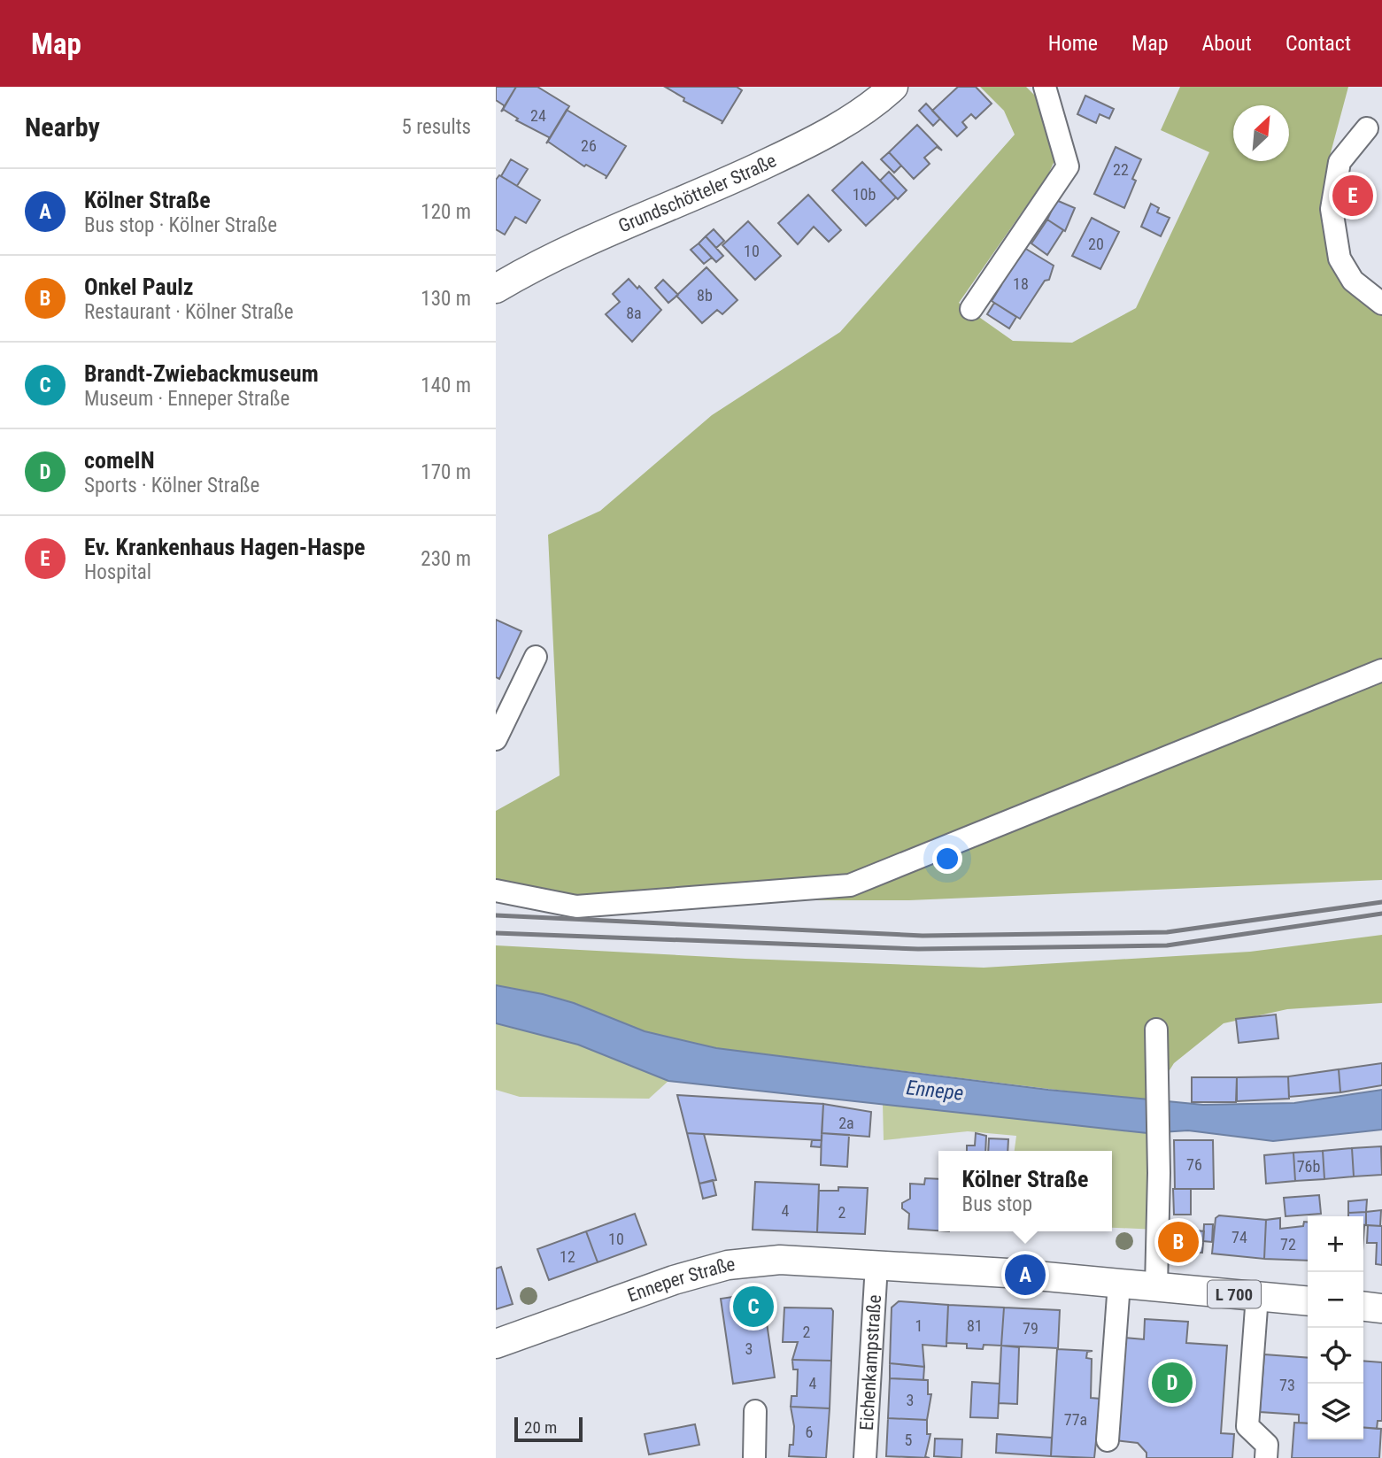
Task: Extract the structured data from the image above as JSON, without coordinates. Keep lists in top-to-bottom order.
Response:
{
  "streets": {
    "main road": ["Grundschötteler Straße", "Enneper Straße", "L 700"],
    "street": ["Eichenkampstraße"]
  },
  "crossings": [
    ["Enneper Straße", "L 700"],
    ["Enneper Straße", "Eichenkampstraße"],
    ["L 700", "Eichenkampstraße"]
  ],
  "water": ["Ennepe"],
  "house_numbers": [
    "24",
    "26",
    "22",
    "10b",
    "20",
    "10",
    "18",
    "8b",
    "8a",
    "2a",
    "76",
    "76b",
    "4",
    "2",
    "74",
    "10",
    "72",
    "12",
    "1",
    "81",
    "79",
    "2",
    "3",
    "4",
    "73",
    "3",
    "77a",
    "6",
    "5"
  ],
  "scale_bar": "20 m",
  "north": "top right",
  "page": {
    "header": "Map",
    "nav": [
      "Home",
      "Map",
      "About",
      "Contact"
    ],
    "heading": ["Nearby", "5 results"],
    "list": [
      {
        "mark": "A",
        "name": "Kölner Straße",
        "note": "Bus stop · Kölner Straße",
        "value": "120 m"
      },
      {
        "mark": "B",
        "name": "Onkel Paulz",
        "note": "Restaurant · Kölner Straße",
        "value": "130 m"
      },
      {
        "mark": "C",
        "name": "Brandt-Zwiebackmuseum",
        "note": "Museum · Enneper Straße",
        "value": "140 m"
      },
      {
        "mark": "D",
        "name": "comeIN",
        "note": "Sports · Kölner Straße",
        "value": "170 m"
      },
      {
        "mark": "E",
        "name": "Ev. Krankenhaus Hagen-Haspe",
        "note": "Hospital",
        "value": "230 m"
      }
    ],
    "pins": [
      "E",
      "B",
      "A",
      "C",
      "D"
    ],
    "popup": ["Kölner Straße", "Bus stop"],
    "map_buttons": ["+", "−"],
    "scale": "20 m"
  }
}
